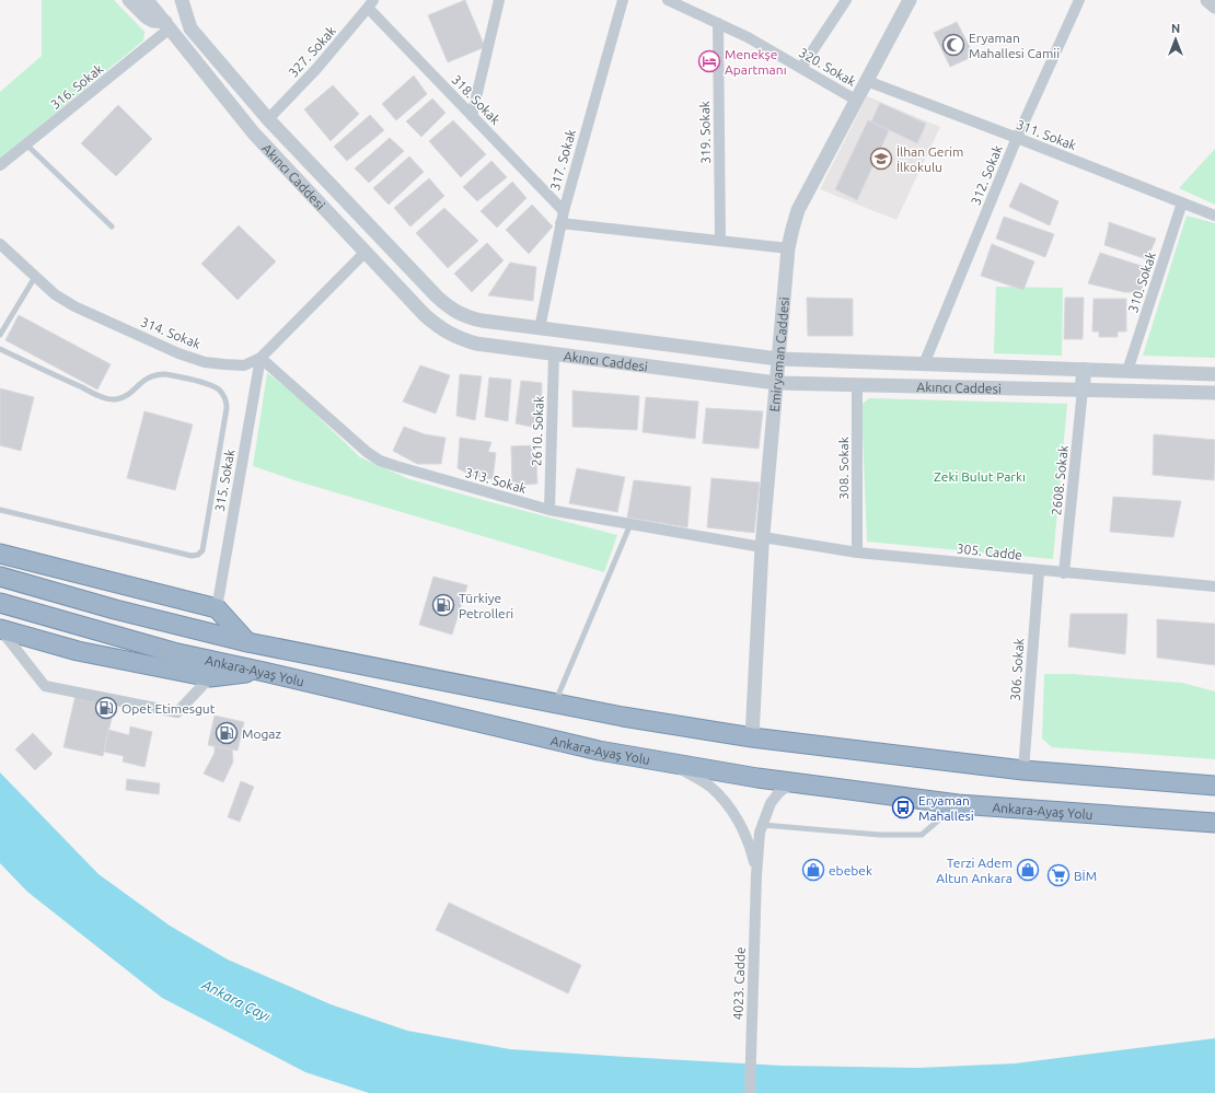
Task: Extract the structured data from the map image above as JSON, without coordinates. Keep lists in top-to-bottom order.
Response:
{
  "streets": {
    "highway": ["Ankara-Ayaş Yolu"],
    "street": [
      "327. Sokak",
      "320. Sokak",
      "316. Sokak",
      "318. Sokak",
      "319. Sokak",
      "311. Sokak",
      "317. Sokak",
      "312. Sokak",
      "Akıncı Caddesi",
      "310. Sokak",
      "314. Sokak",
      "Emiryaman Caddesi",
      "2610. Sokak",
      "308. Sokak",
      "315. Sokak",
      "313. Sokak",
      "2608. Sokak",
      "305. Cadde",
      "306. Sokak",
      "4023. Cadde"
    ]
  },
  "crossings": [
    ["327. Sokak", "318. Sokak"],
    ["327. Sokak", "Akıncı Caddesi"],
    ["320. Sokak", "319. Sokak"],
    ["320. Sokak", "Emiryaman Caddesi"],
    ["316. Sokak", "Akıncı Caddesi"],
    ["318. Sokak", "317. Sokak"],
    ["311. Sokak", "312. Sokak"],
    ["311. Sokak", "310. Sokak"],
    ["311. Sokak", "Emiryaman Caddesi"],
    ["317. Sokak", "Akıncı Caddesi"],
    ["312. Sokak", "Akıncı Caddesi"],
    ["Akıncı Caddesi", "310. Sokak"],
    ["Akıncı Caddesi", "314. Sokak"],
    ["Akıncı Caddesi", "Emiryaman Caddesi"],
    ["Akıncı Caddesi", "2610. Sokak"],
    ["Akıncı Caddesi", "308. Sokak"],
    ["Akıncı Caddesi", "2608. Sokak"],
    ["314. Sokak", "315. Sokak"],
    ["314. Sokak", "313. Sokak"],
    ["Emiryaman Caddesi", "313. Sokak"],
    ["Emiryaman Caddesi", "305. Cadde"],
    ["Emiryaman Caddesi", "Ankara-Ayaş Yolu"],
    ["2610. Sokak", "313. Sokak"],
    ["308. Sokak", "305. Cadde"],
    ["315. Sokak", "313. Sokak"],
    ["313. Sokak", "305. Cadde"],
    ["2608. Sokak", "305. Cadde"],
    ["305. Cadde", "306. Sokak"],
    ["Ankara-Ayaş Yolu", "306. Sokak"],
    ["Ankara-Ayaş Yolu", "4023. Cadde"]
  ],
  "water": ["Ankara Çayı"],
  "parks": ["Zeki Bulut Parkı"],
  "places": {
    "mosque": ["Eryaman Mahallesi Camii"],
    "hotel": ["Menekşe Apartmanı"],
    "school or university": ["İlhan Gerim İlkokulu"],
    "fuel station": ["Türkiye Petrolleri", "Opet Etimesgut", "Mogaz"],
    "bus stop": ["Eryaman Mahallesi"],
    "shop": ["ebebek", "Terzi Adem Altun Ankara"],
    "supermarket": ["BİM"]
  },
  "north": "top"
}
